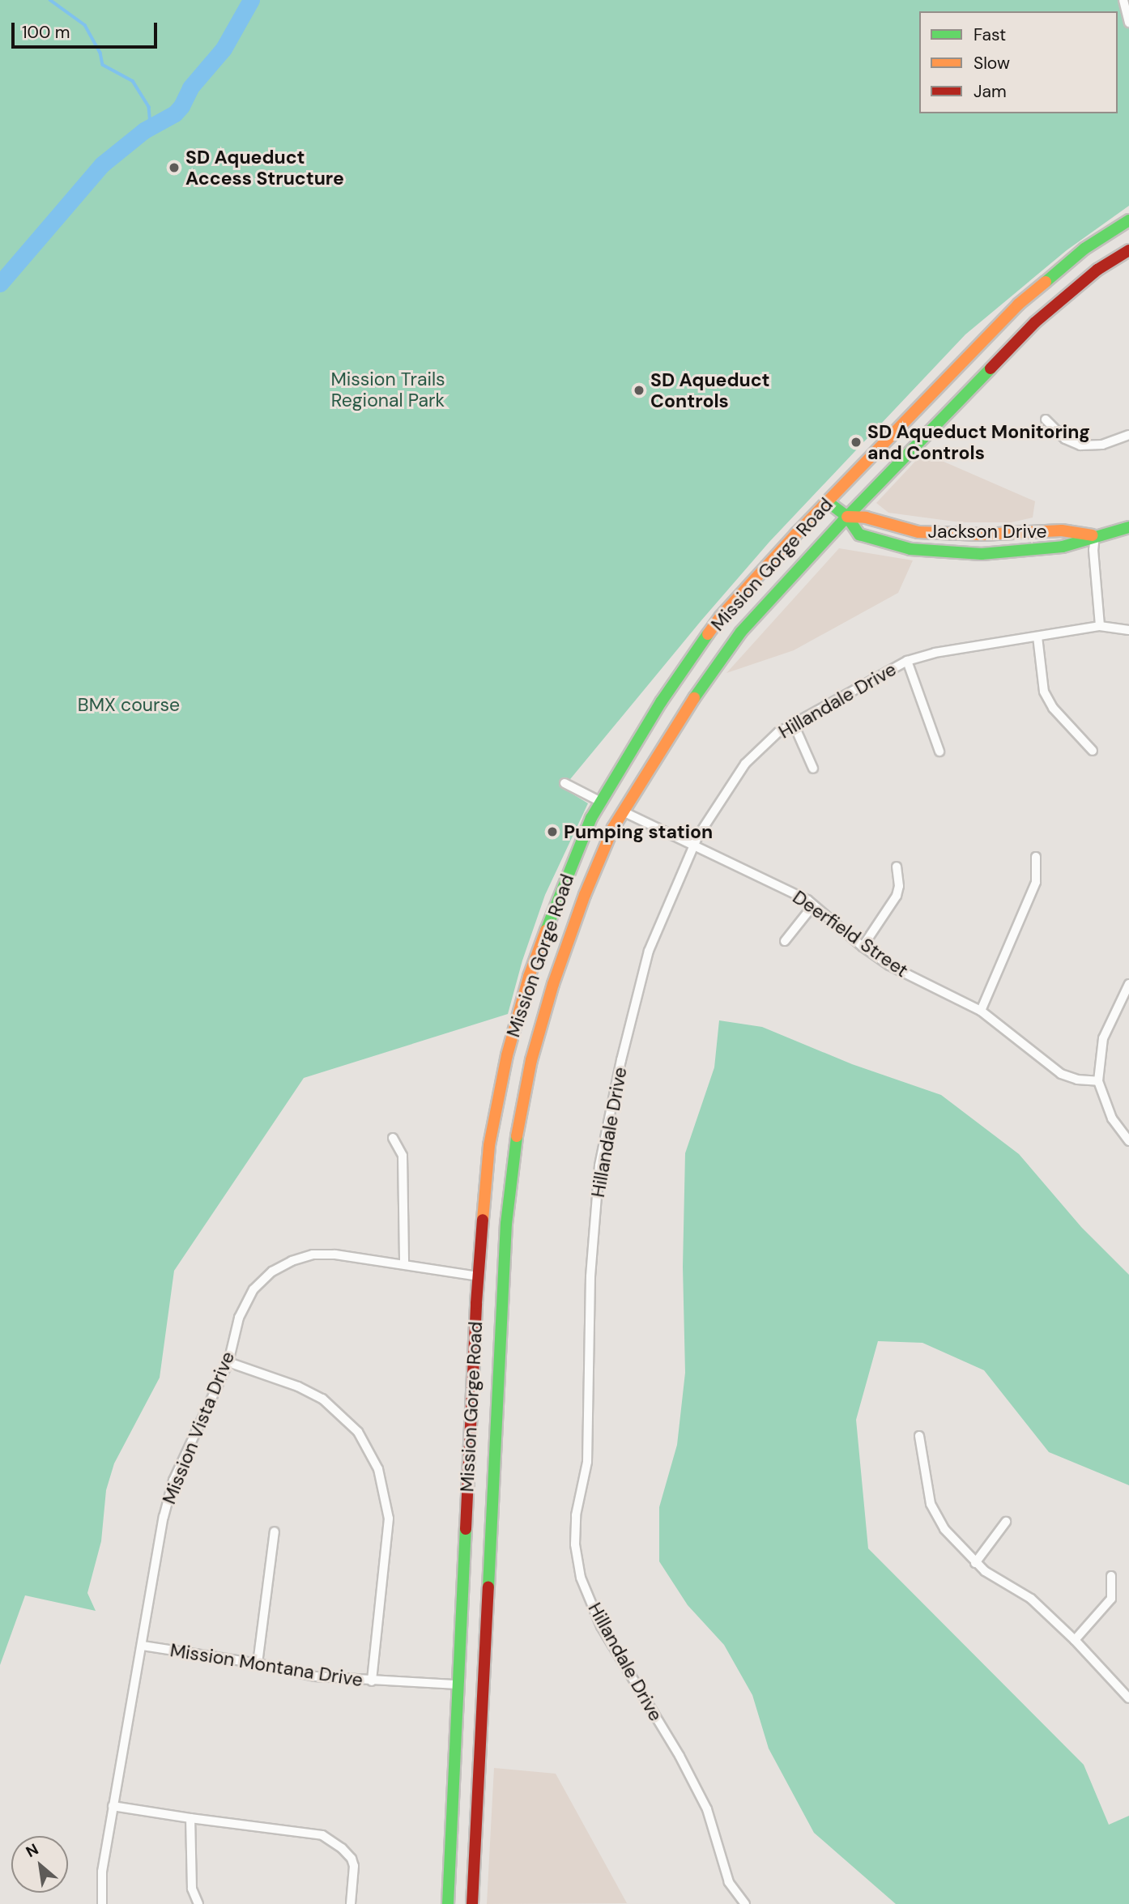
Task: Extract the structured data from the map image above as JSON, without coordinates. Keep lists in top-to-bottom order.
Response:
{
  "streets": {
    "main road": ["Jackson Drive", "Mission Gorge Road"],
    "street": [
      "Hillandale Drive",
      "Deerfield Street",
      "Mission Vista Drive",
      "Mission Montana Drive"
    ]
  },
  "crossings": [
    ["Jackson Drive", "Mission Gorge Road"],
    ["Mission Gorge Road", "Deerfield Street"],
    ["Mission Gorge Road", "Mission Vista Drive"],
    ["Mission Gorge Road", "Mission Montana Drive"],
    ["Hillandale Drive", "Deerfield Street"],
    ["Mission Vista Drive", "Mission Montana Drive"]
  ],
  "parks": ["Mission Trails Regional Park", "BMX course"],
  "places": [
    "SD Aqueduct Access Structure",
    "SD Aqueduct Controls",
    "SD Aqueduct Monitoring and Controls",
    "Pumping station"
  ],
  "legend": ["Fast", "Slow", "Jam"],
  "scale_bar": "100 m",
  "north": "top left"
}
